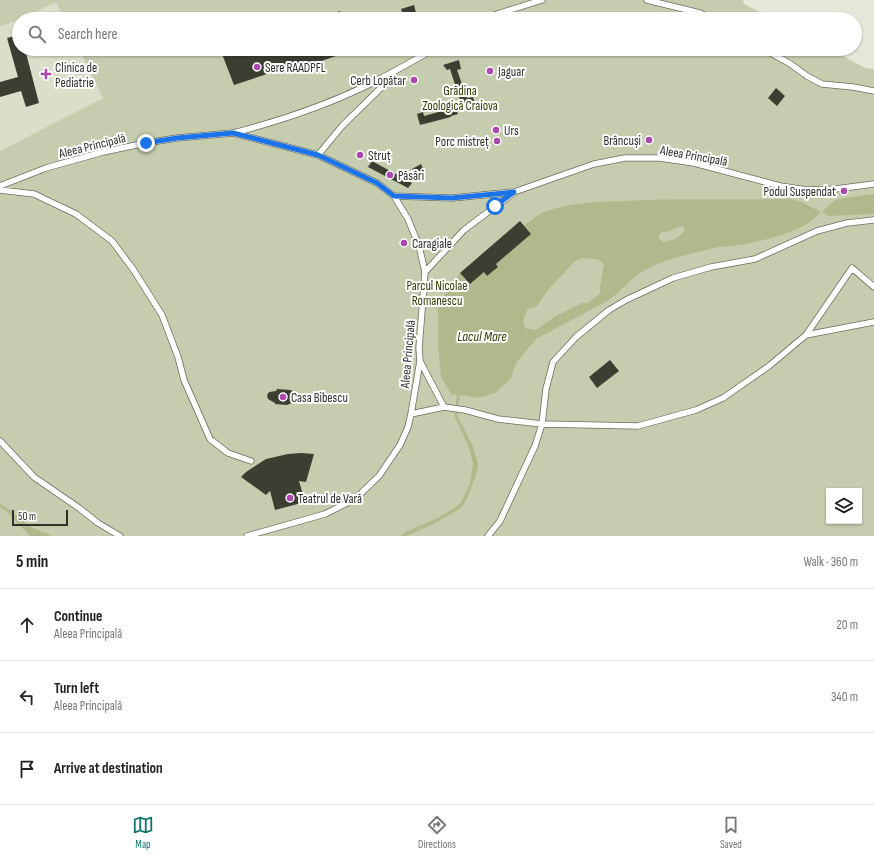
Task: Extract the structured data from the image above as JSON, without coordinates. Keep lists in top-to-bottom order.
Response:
{
  "streets": {
    "street": ["Aleea Principală"]
  },
  "water": ["Lacul Mare"],
  "parks": ["Grădina Zoologică Craiova", "Parcul Nicolae Romanescu"],
  "places": {
    "other": [
      "Sere RAADPFL",
      "Jaguar",
      "Cerb Lopătar",
      "Urs",
      "Brâncuși",
      "Porc mistreț",
      "Struț",
      "Păsări",
      "Podul Suspendat",
      "Caragiale",
      "Casa Bibescu",
      "Teatrul de Vară"
    ],
    "health": ["Clinica de Pediatrie"]
  },
  "scale_bar": "50 m",
  "page": {
    "search": "Search here",
    "scale": "50 m",
    "heading": ["5 min", "Walk · 360 m"],
    "list": [
      ["Continue", "Aleea Principală", "20 m"],
      ["Turn left", "Aleea Principală", "340 m"],
      "Arrive at destination"
    ],
    "nav": ["Map", "Directions", "Saved"]
  }
}
